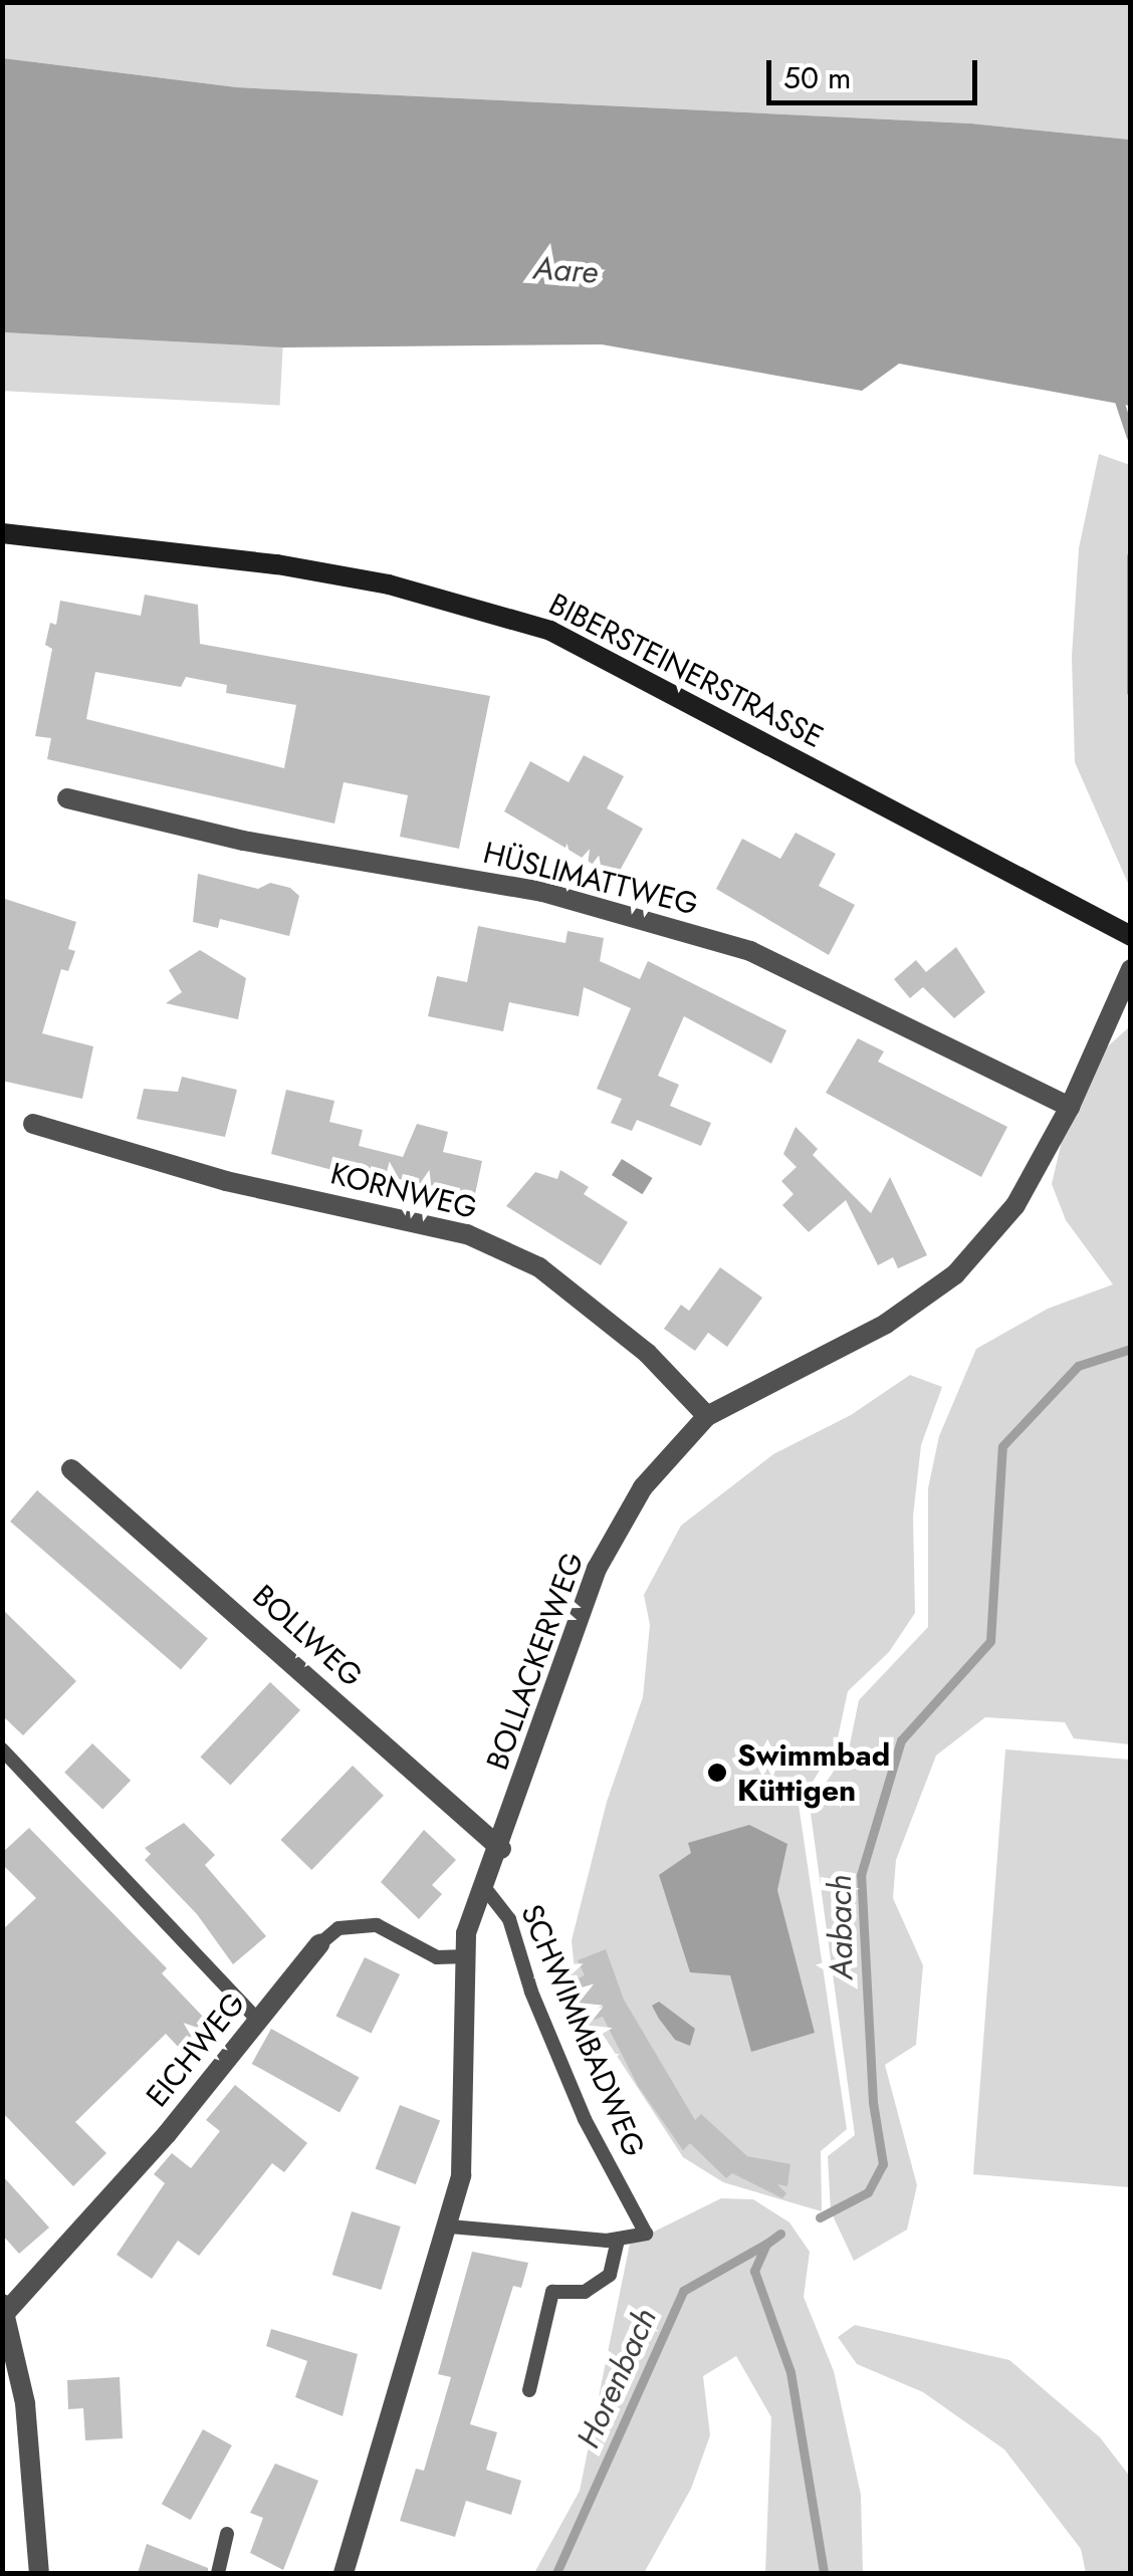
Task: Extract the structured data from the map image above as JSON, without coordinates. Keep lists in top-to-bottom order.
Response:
{
  "streets": {
    "main road": ["BIBERSTEINERSTRASSE"],
    "street": [
      "HÜSLIMATTWEG",
      "KORNWEG",
      "BOLLWEG",
      "BOLLACKERWEG",
      "EICHWEG"
    ],
    "lane": ["SCHWIMMBADWEG"]
  },
  "crossings": [
    ["HÜSLIMATTWEG", "BOLLACKERWEG"],
    ["KORNWEG", "BOLLACKERWEG"],
    ["BOLLWEG", "BOLLACKERWEG"],
    ["BOLLACKERWEG", "SCHWIMMBADWEG"],
    ["BOLLACKERWEG", "EICHWEG"]
  ],
  "water": ["Aare", "Aabach", "Horenbach"],
  "places": ["Swimmbad Küttigen"],
  "scale_bar": "50 m"
}
